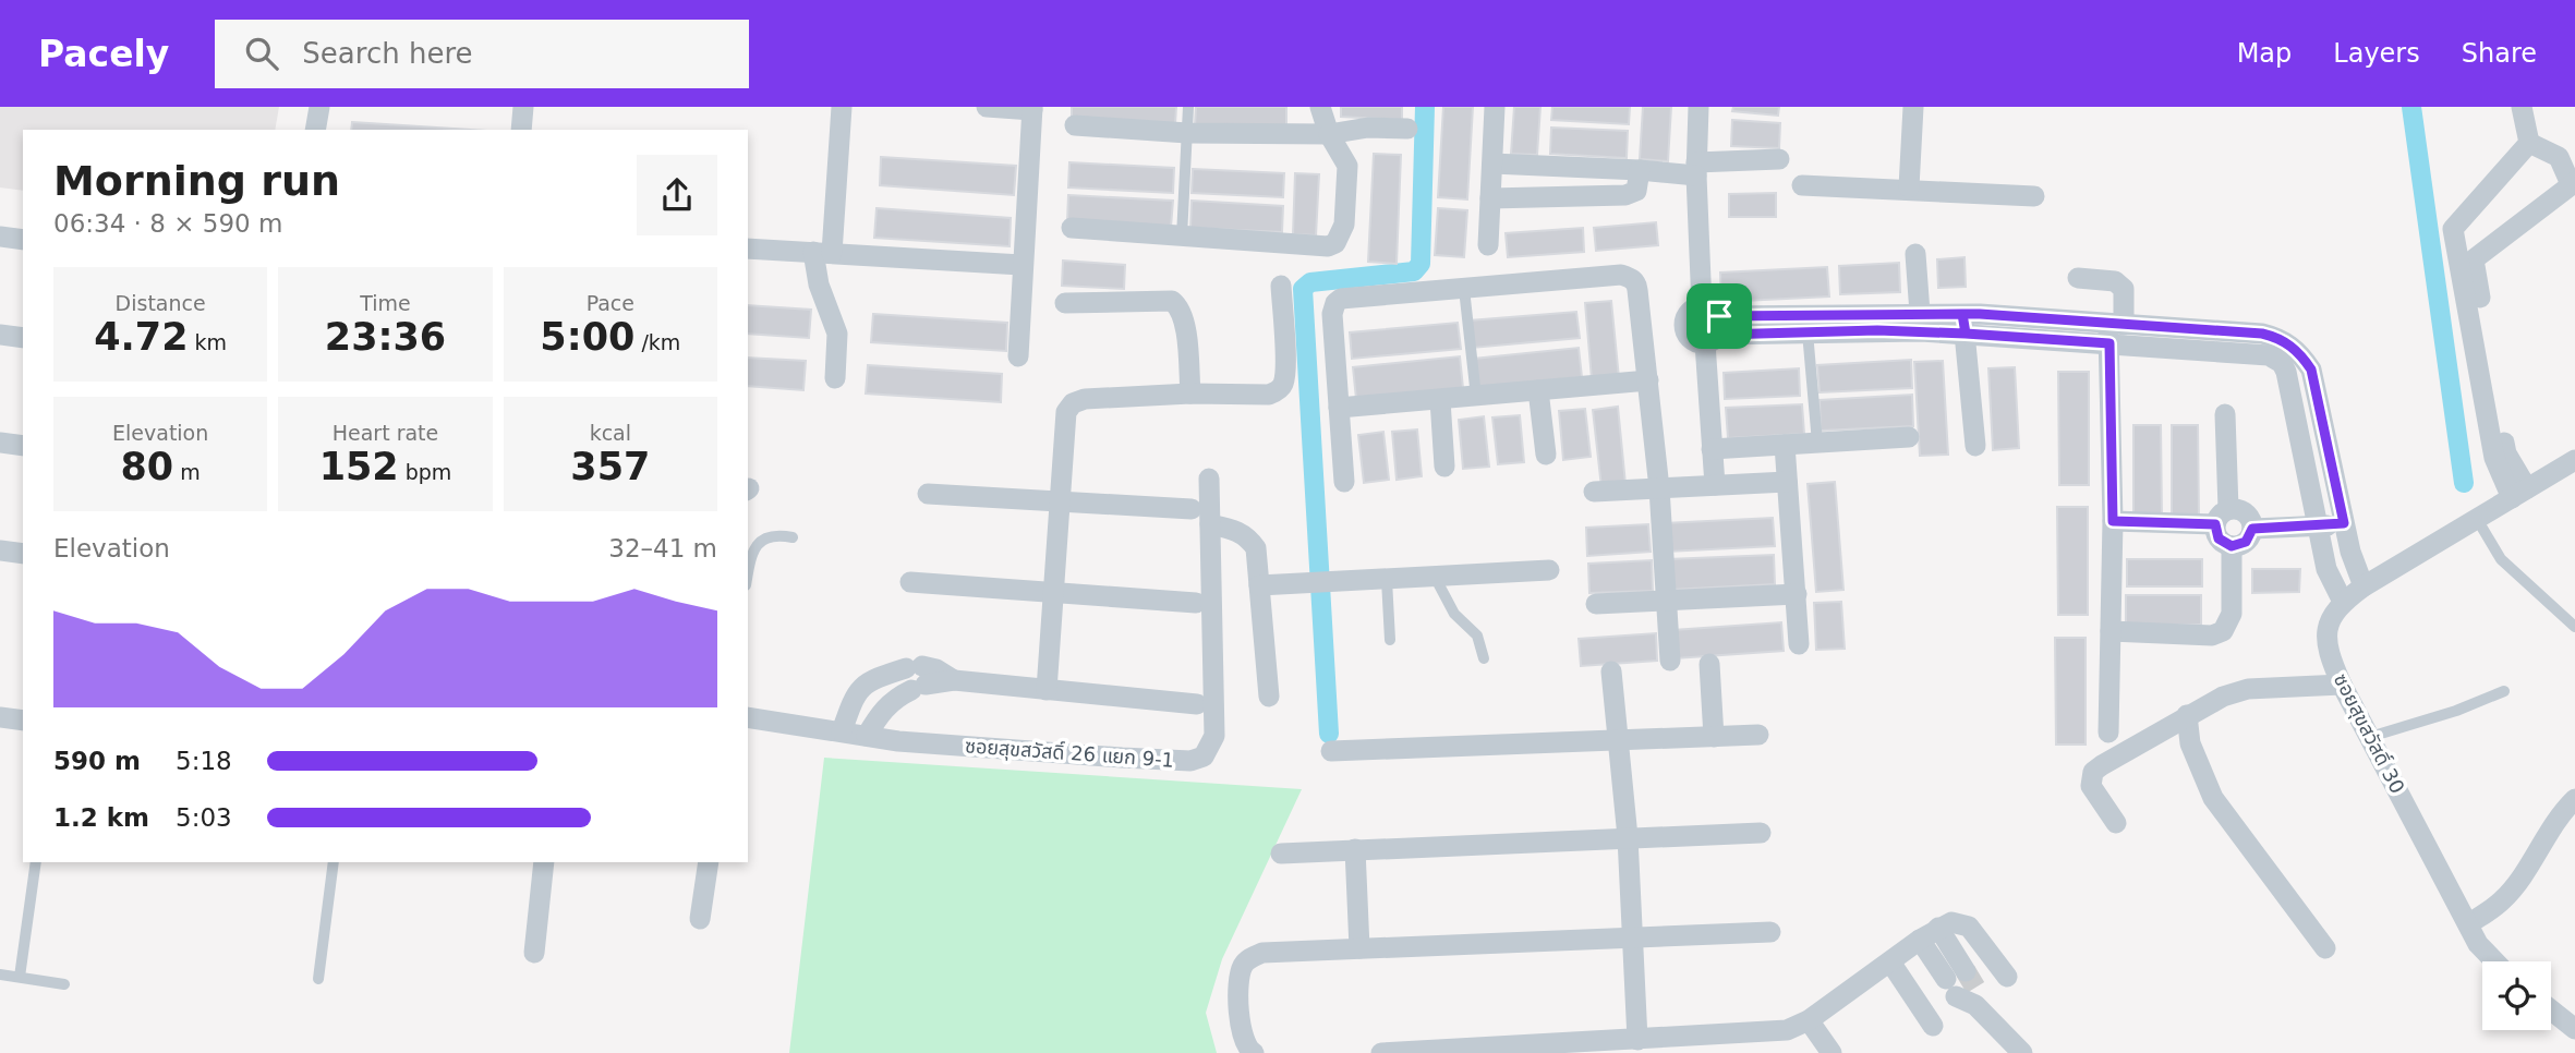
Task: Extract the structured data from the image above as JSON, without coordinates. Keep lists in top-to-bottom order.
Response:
{
  "streets": {
    "street": ["ซอยสุขสวัสดิ์ 30", "ซอยสุขสวัสดิ์ 26 แยก 9-1"]
  },
  "page": {
    "header": "Pacely",
    "search": "Search here",
    "nav": ["Map", "Layers", "Share"],
    "heading": ["Morning run", "06:34 · 8 × 590 m"],
    "stats": [
      ["Distance", "4.72 km"],
      ["Time", "23:36"],
      ["Pace", "5:00 /km"],
      ["Elevation", "80 m"],
      ["Heart rate", "152 bpm"],
      ["kcal", "357"]
    ],
    "chart": ["Elevation", "32–41 m"],
    "list": [
      {
        "name": "590 m",
        "note": "5:18"
      },
      {
        "name": "1.2 km",
        "note": "5:03"
      }
    ]
  }
}
